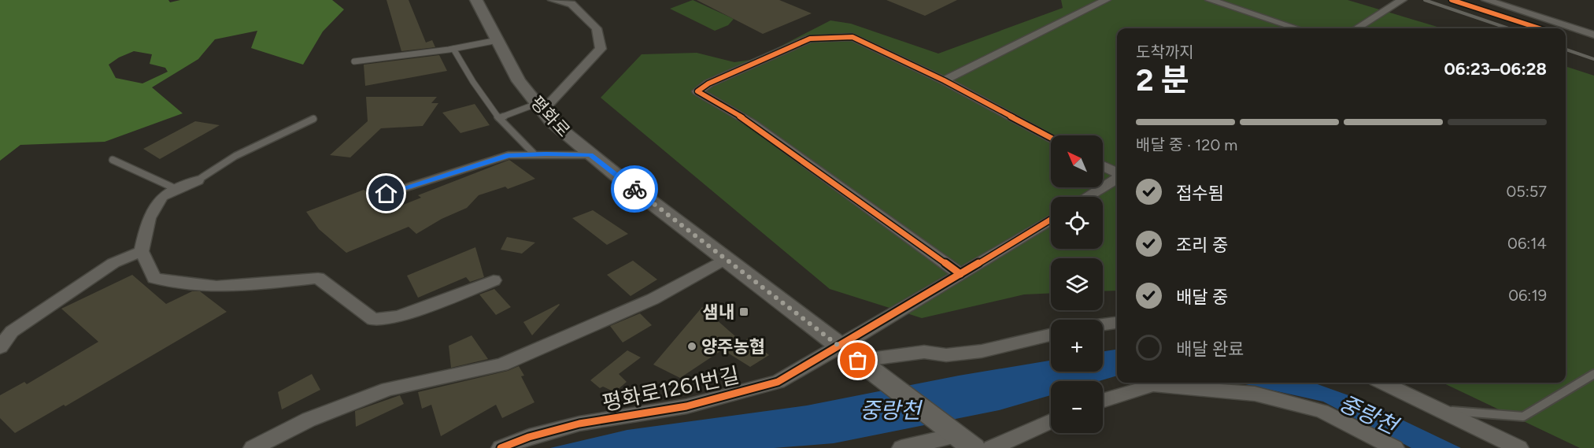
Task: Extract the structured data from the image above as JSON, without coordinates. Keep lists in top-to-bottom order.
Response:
{
  "streets": {
    "main road": ["평화로"],
    "street": ["평화로1261번길"]
  },
  "crossings": [
    ["평화로", "평화로1261번길"]
  ],
  "water": ["중랑천"],
  "places": {
    "transit": ["샘내"],
    "other": ["양주농협"]
  },
  "north": "top left",
  "page": {
    "heading": ["2 분", "도착까지", "06:23–06:28"],
    "bar": "배달 중 · 120 m",
    "map_buttons": ["+", "−"],
    "list": [
      ["접수됨", "05:57"],
      ["조리 중", "06:14"],
      ["배달 중", "06:19"],
      "배달 완료"
    ]
  }
}
